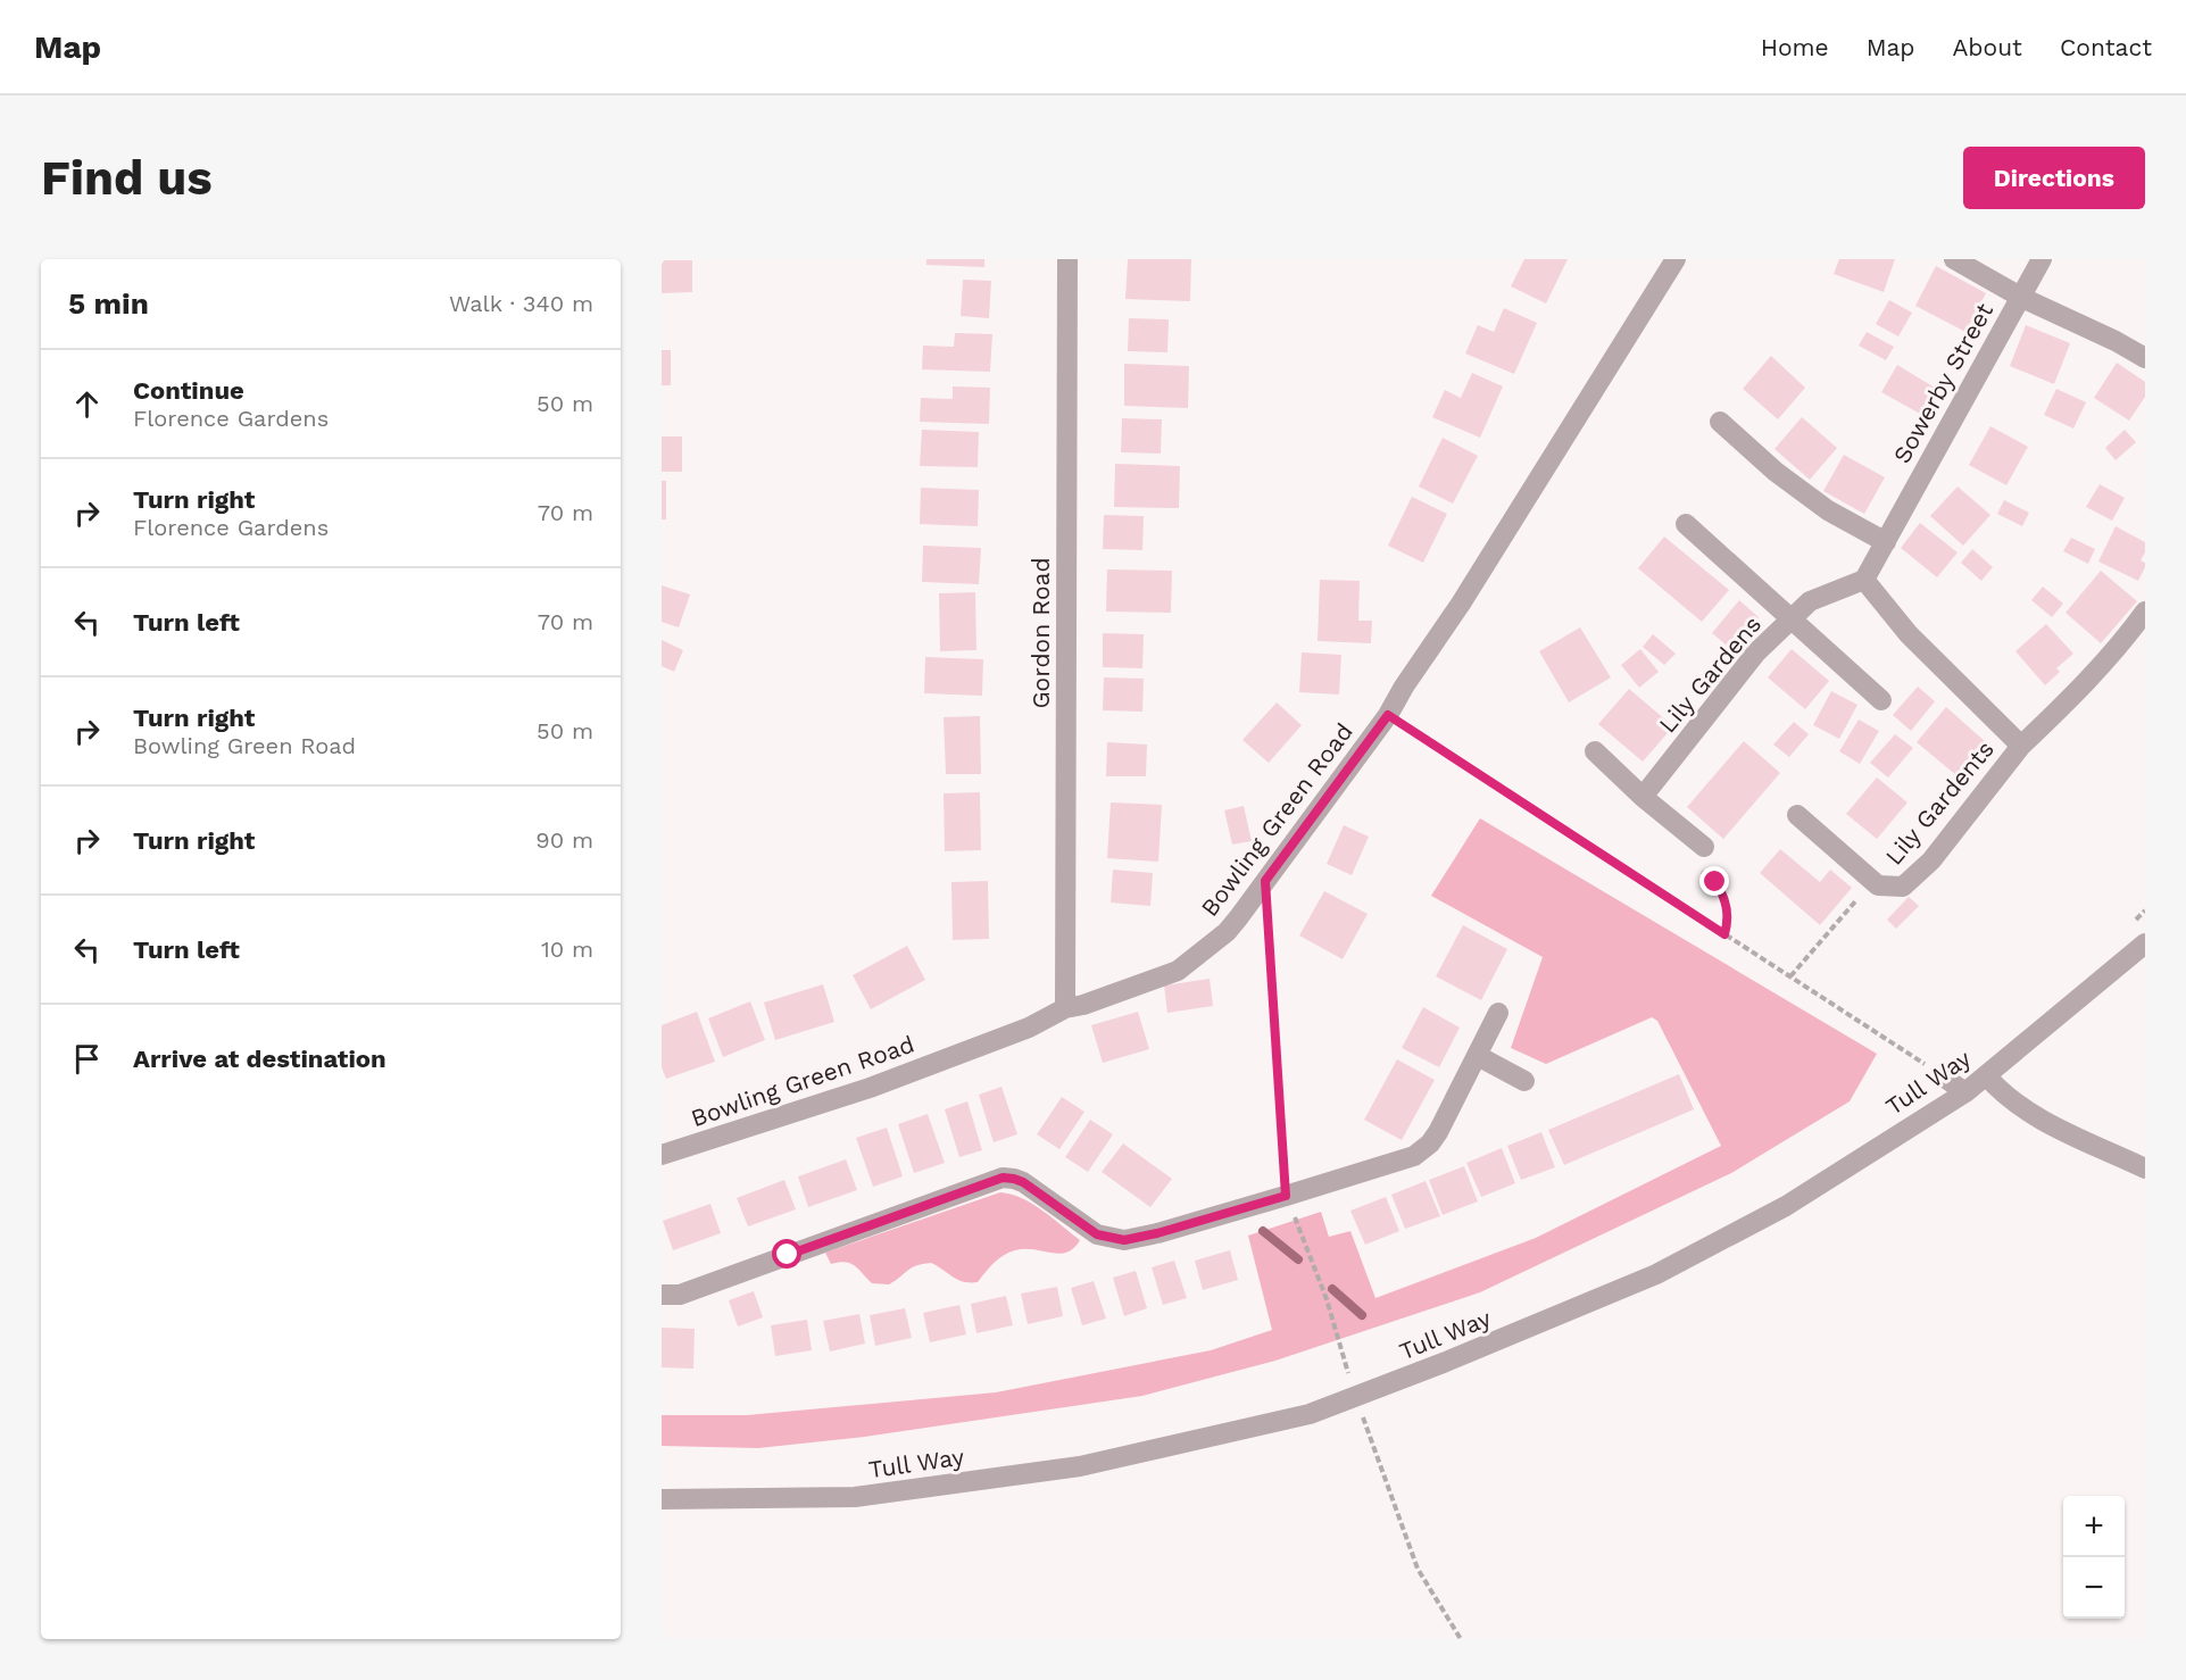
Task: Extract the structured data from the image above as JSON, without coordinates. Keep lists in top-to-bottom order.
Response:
{
  "streets": {
    "street": [
      "Sowerby Street",
      "Gordon Road",
      "Lily Gardens",
      "Lily Gardents",
      "Bowling Green Road",
      "Tull Way"
    ]
  },
  "crossings": [
    ["Gordon Road", "Bowling Green Road"]
  ],
  "page": {
    "header": "Map",
    "nav": [
      "Home",
      "Map",
      "About",
      "Contact"
    ],
    "buttons": "Directions",
    "title": "Find us",
    "heading": ["5 min", "Walk · 340 m"],
    "list": [
      ["Continue", "Florence Gardens", "50 m"],
      ["Turn right", "Florence Gardens", "70 m"],
      ["Turn left", "70 m"],
      ["Turn right", "Bowling Green Road", "50 m"],
      ["Turn right", "90 m"],
      ["Turn left", "10 m"],
      "Arrive at destination"
    ],
    "map_buttons": ["+", "−"]
  }
}
